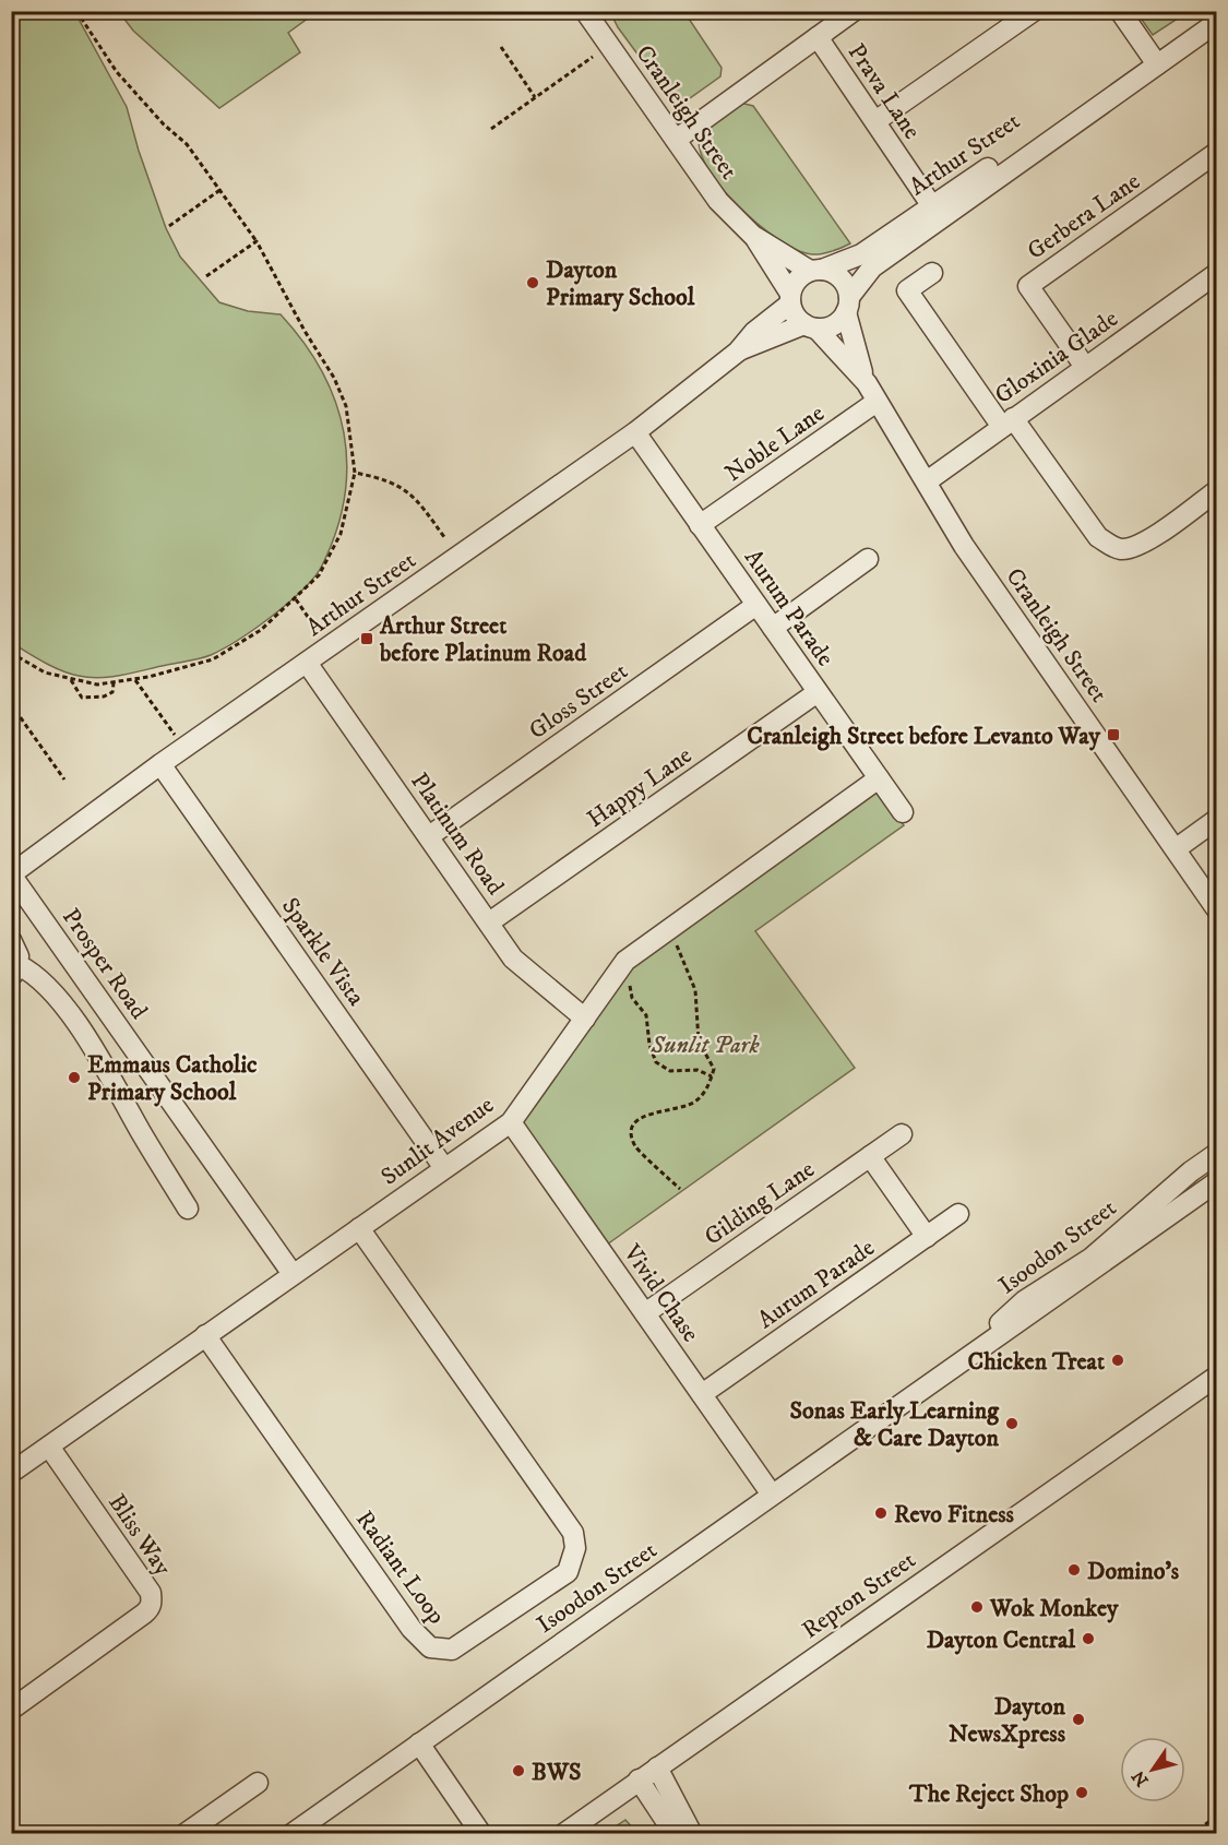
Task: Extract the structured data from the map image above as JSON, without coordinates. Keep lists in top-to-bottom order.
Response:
{
  "streets": {
    "street": [
      "Prava Lane",
      "Cranleigh Street",
      "Arthur Street",
      "Gerbera Lane",
      "Gloxinia Glade",
      "Noble Lane",
      "Aurum Parade",
      "Gloss Street",
      "Happy Lane",
      "Platinum Road",
      "Sparkle Vista",
      "Prosper Road",
      "Sunlit Avenue",
      "Gilding Lane",
      "Isoodon Street",
      "Vivid Chase",
      "Bliss Way",
      "Radiant Loop",
      "Repton Street"
    ]
  },
  "crossings": [
    ["Prava Lane", "Arthur Street"],
    ["Cranleigh Street", "Arthur Street"],
    ["Cranleigh Street", "Gloxinia Glade"],
    ["Cranleigh Street", "Noble Lane"],
    ["Arthur Street", "Aurum Parade"],
    ["Arthur Street", "Platinum Road"],
    ["Arthur Street", "Sparkle Vista"],
    ["Arthur Street", "Prosper Road"],
    ["Gerbera Lane", "Gloxinia Glade"],
    ["Noble Lane", "Aurum Parade"],
    ["Aurum Parade", "Gloss Street"],
    ["Aurum Parade", "Happy Lane"],
    ["Aurum Parade", "Sunlit Avenue"],
    ["Aurum Parade", "Vivid Chase"],
    ["Gloss Street", "Platinum Road"],
    ["Happy Lane", "Platinum Road"],
    ["Platinum Road", "Sunlit Avenue"],
    ["Sparkle Vista", "Sunlit Avenue"],
    ["Prosper Road", "Sunlit Avenue"],
    ["Sunlit Avenue", "Vivid Chase"],
    ["Sunlit Avenue", "Bliss Way"],
    ["Sunlit Avenue", "Radiant Loop"],
    ["Gilding Lane", "Vivid Chase"],
    ["Isoodon Street", "Vivid Chase"]
  ],
  "parks": ["Sunlit Park"],
  "places": {
    "other": [
      "Dayton Primary School",
      "Emmaus Catholic Primary School",
      "Chicken Treat",
      "Sonas Early Learning & Care Dayton",
      "Revo Fitness",
      "Domino's",
      "Wok Monkey",
      "Dayton Central",
      "Dayton NewsXpress",
      "BWS",
      "The Reject Shop"
    ],
    "transit": ["Arthur Street before Platinum Road", "Cranleigh Street before Levanto Way"]
  },
  "north": "bottom left"
}
